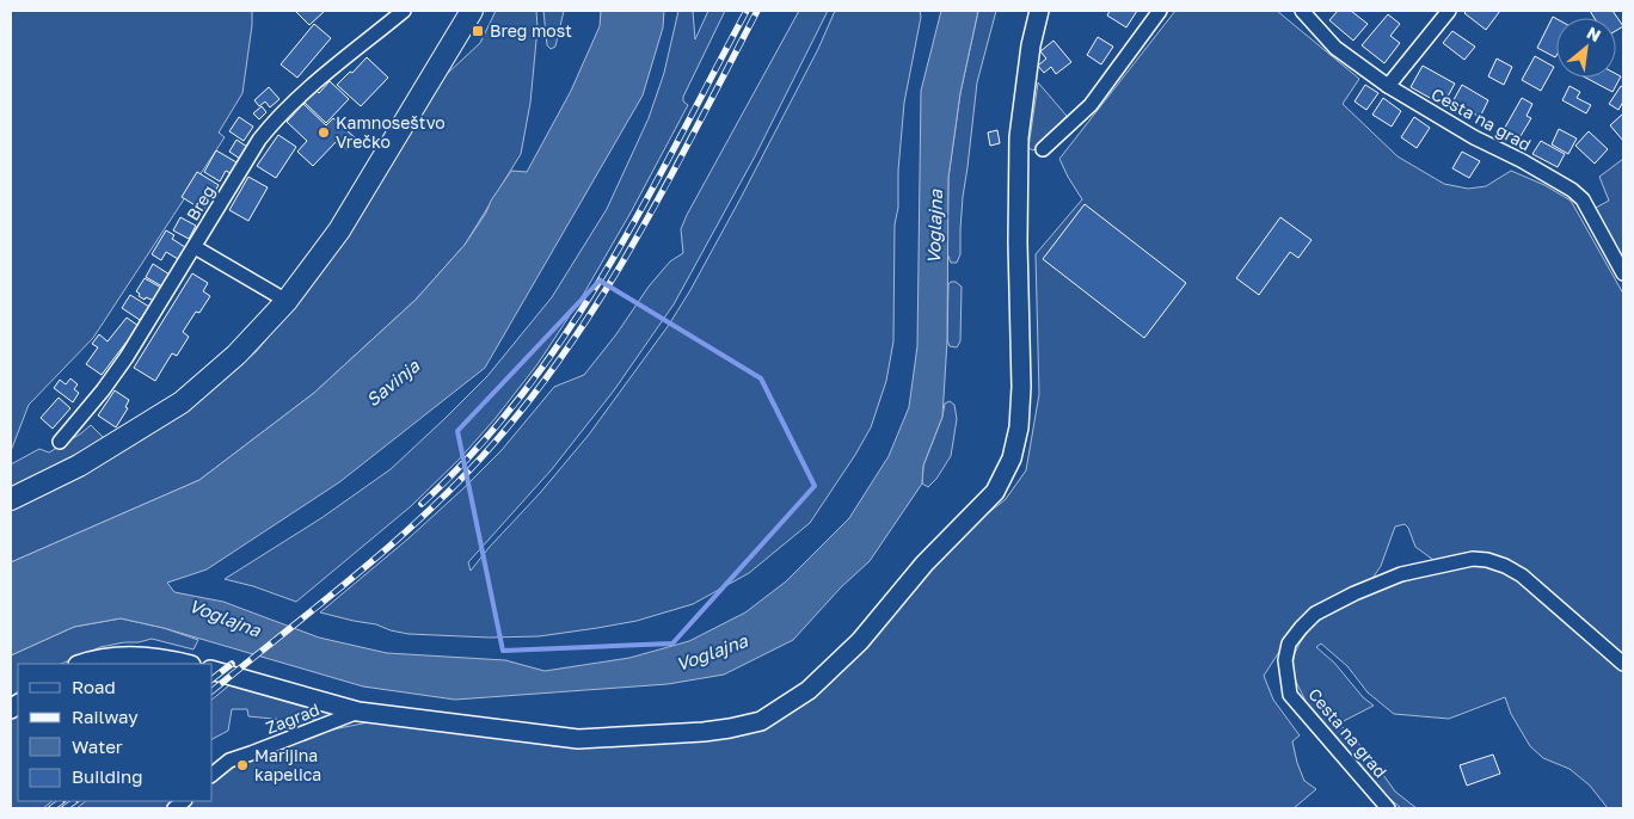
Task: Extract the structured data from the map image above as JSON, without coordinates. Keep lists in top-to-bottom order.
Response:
{
  "streets": {
    "street": ["Cesta na grad", "Breg", "Zagrad"]
  },
  "water": ["Voglajna", "Savinja"],
  "places": {
    "transit": ["Breg most"],
    "other": ["Kamnoseštvo Vrečko", "Marijina kapelica"]
  },
  "legend": [
    "Road",
    "Railway",
    "Water",
    "Building"
  ],
  "north": "top right"
}
